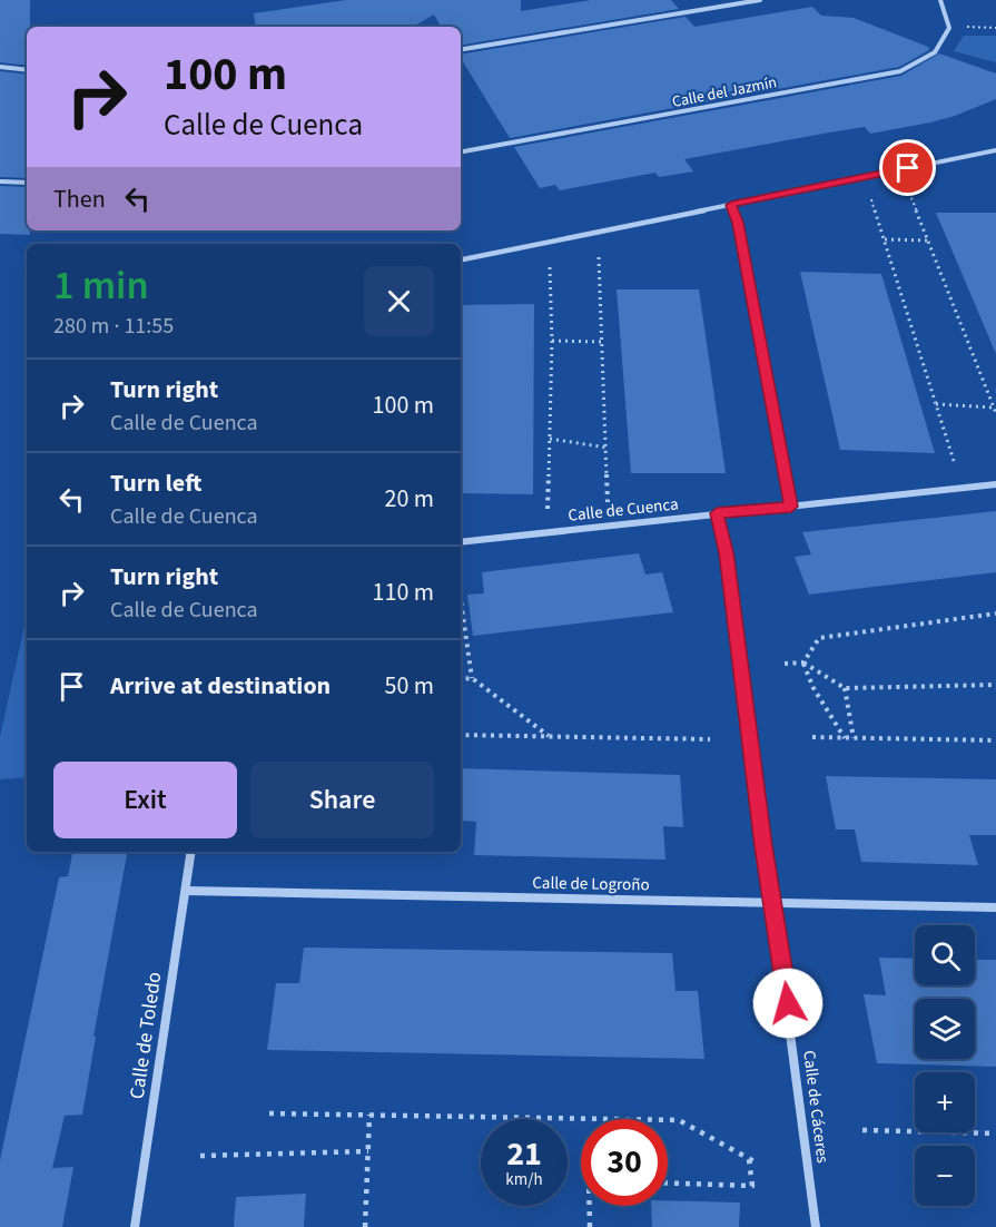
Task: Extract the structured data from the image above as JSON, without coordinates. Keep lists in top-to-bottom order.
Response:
{
  "streets": {
    "street": [
      "Calle del Jazmín",
      "Calle de Cuenca",
      "Calle de Logroño",
      "Calle de Toledo",
      "Calle de Cáceres"
    ]
  },
  "crossings": [
    ["Calle de Cuenca", "Calle de Cáceres"],
    ["Calle de Logroño", "Calle de Toledo"],
    ["Calle de Logroño", "Calle de Cáceres"]
  ],
  "page": {
    "turn": ["100 m", "Calle de Cuenca"],
    "then": "Then",
    "heading": ["1 min", "280 m · 11:55"],
    "list": [
      {
        "name": "Turn right",
        "note": "Calle de Cuenca",
        "value": "100 m"
      },
      {
        "name": "Turn left",
        "note": "Calle de Cuenca",
        "value": "20 m"
      },
      {
        "name": "Turn right",
        "note": "Calle de Cuenca",
        "value": "110 m"
      },
      {
        "name": "Arrive at destination",
        "value": "50 m"
      }
    ],
    "buttons": ["Exit", "Share"],
    "map_buttons": ["+", "−"],
    "speed": "21 km/h",
    "limit": "30"
  }
}
